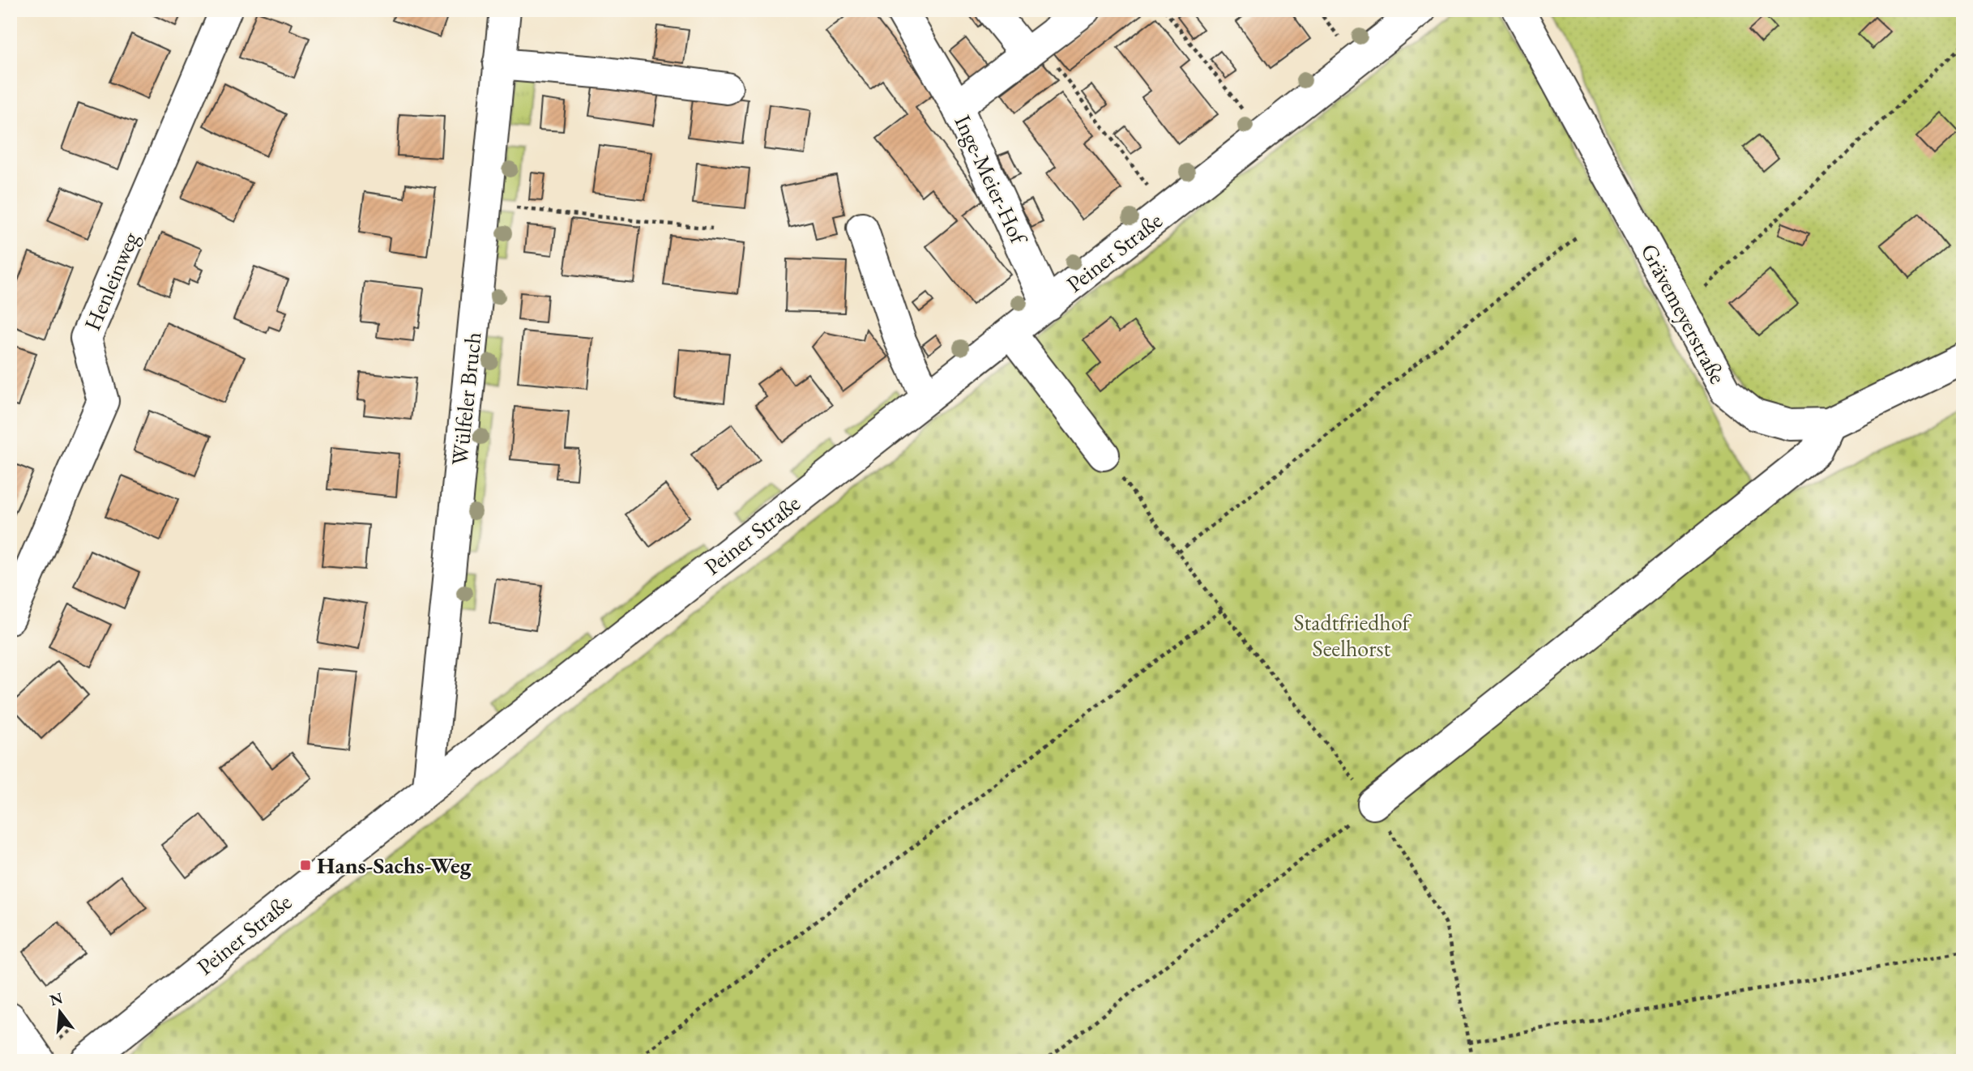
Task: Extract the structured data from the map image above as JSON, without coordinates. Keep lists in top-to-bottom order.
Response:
{
  "streets": {
    "street": [
      "Inge-Meier-Hof",
      "Peiner Straße",
      "Henleinweg",
      "Grävemeyerstraße",
      "Wülfeler Bruch"
    ]
  },
  "crossings": [
    ["Inge-Meier-Hof", "Peiner Straße"],
    ["Peiner Straße", "Wülfeler Bruch"]
  ],
  "parks": ["Stadtfriedhof Seelhorst"],
  "places": {
    "transit": ["Hans-Sachs-Weg"]
  },
  "north": "top"
}
